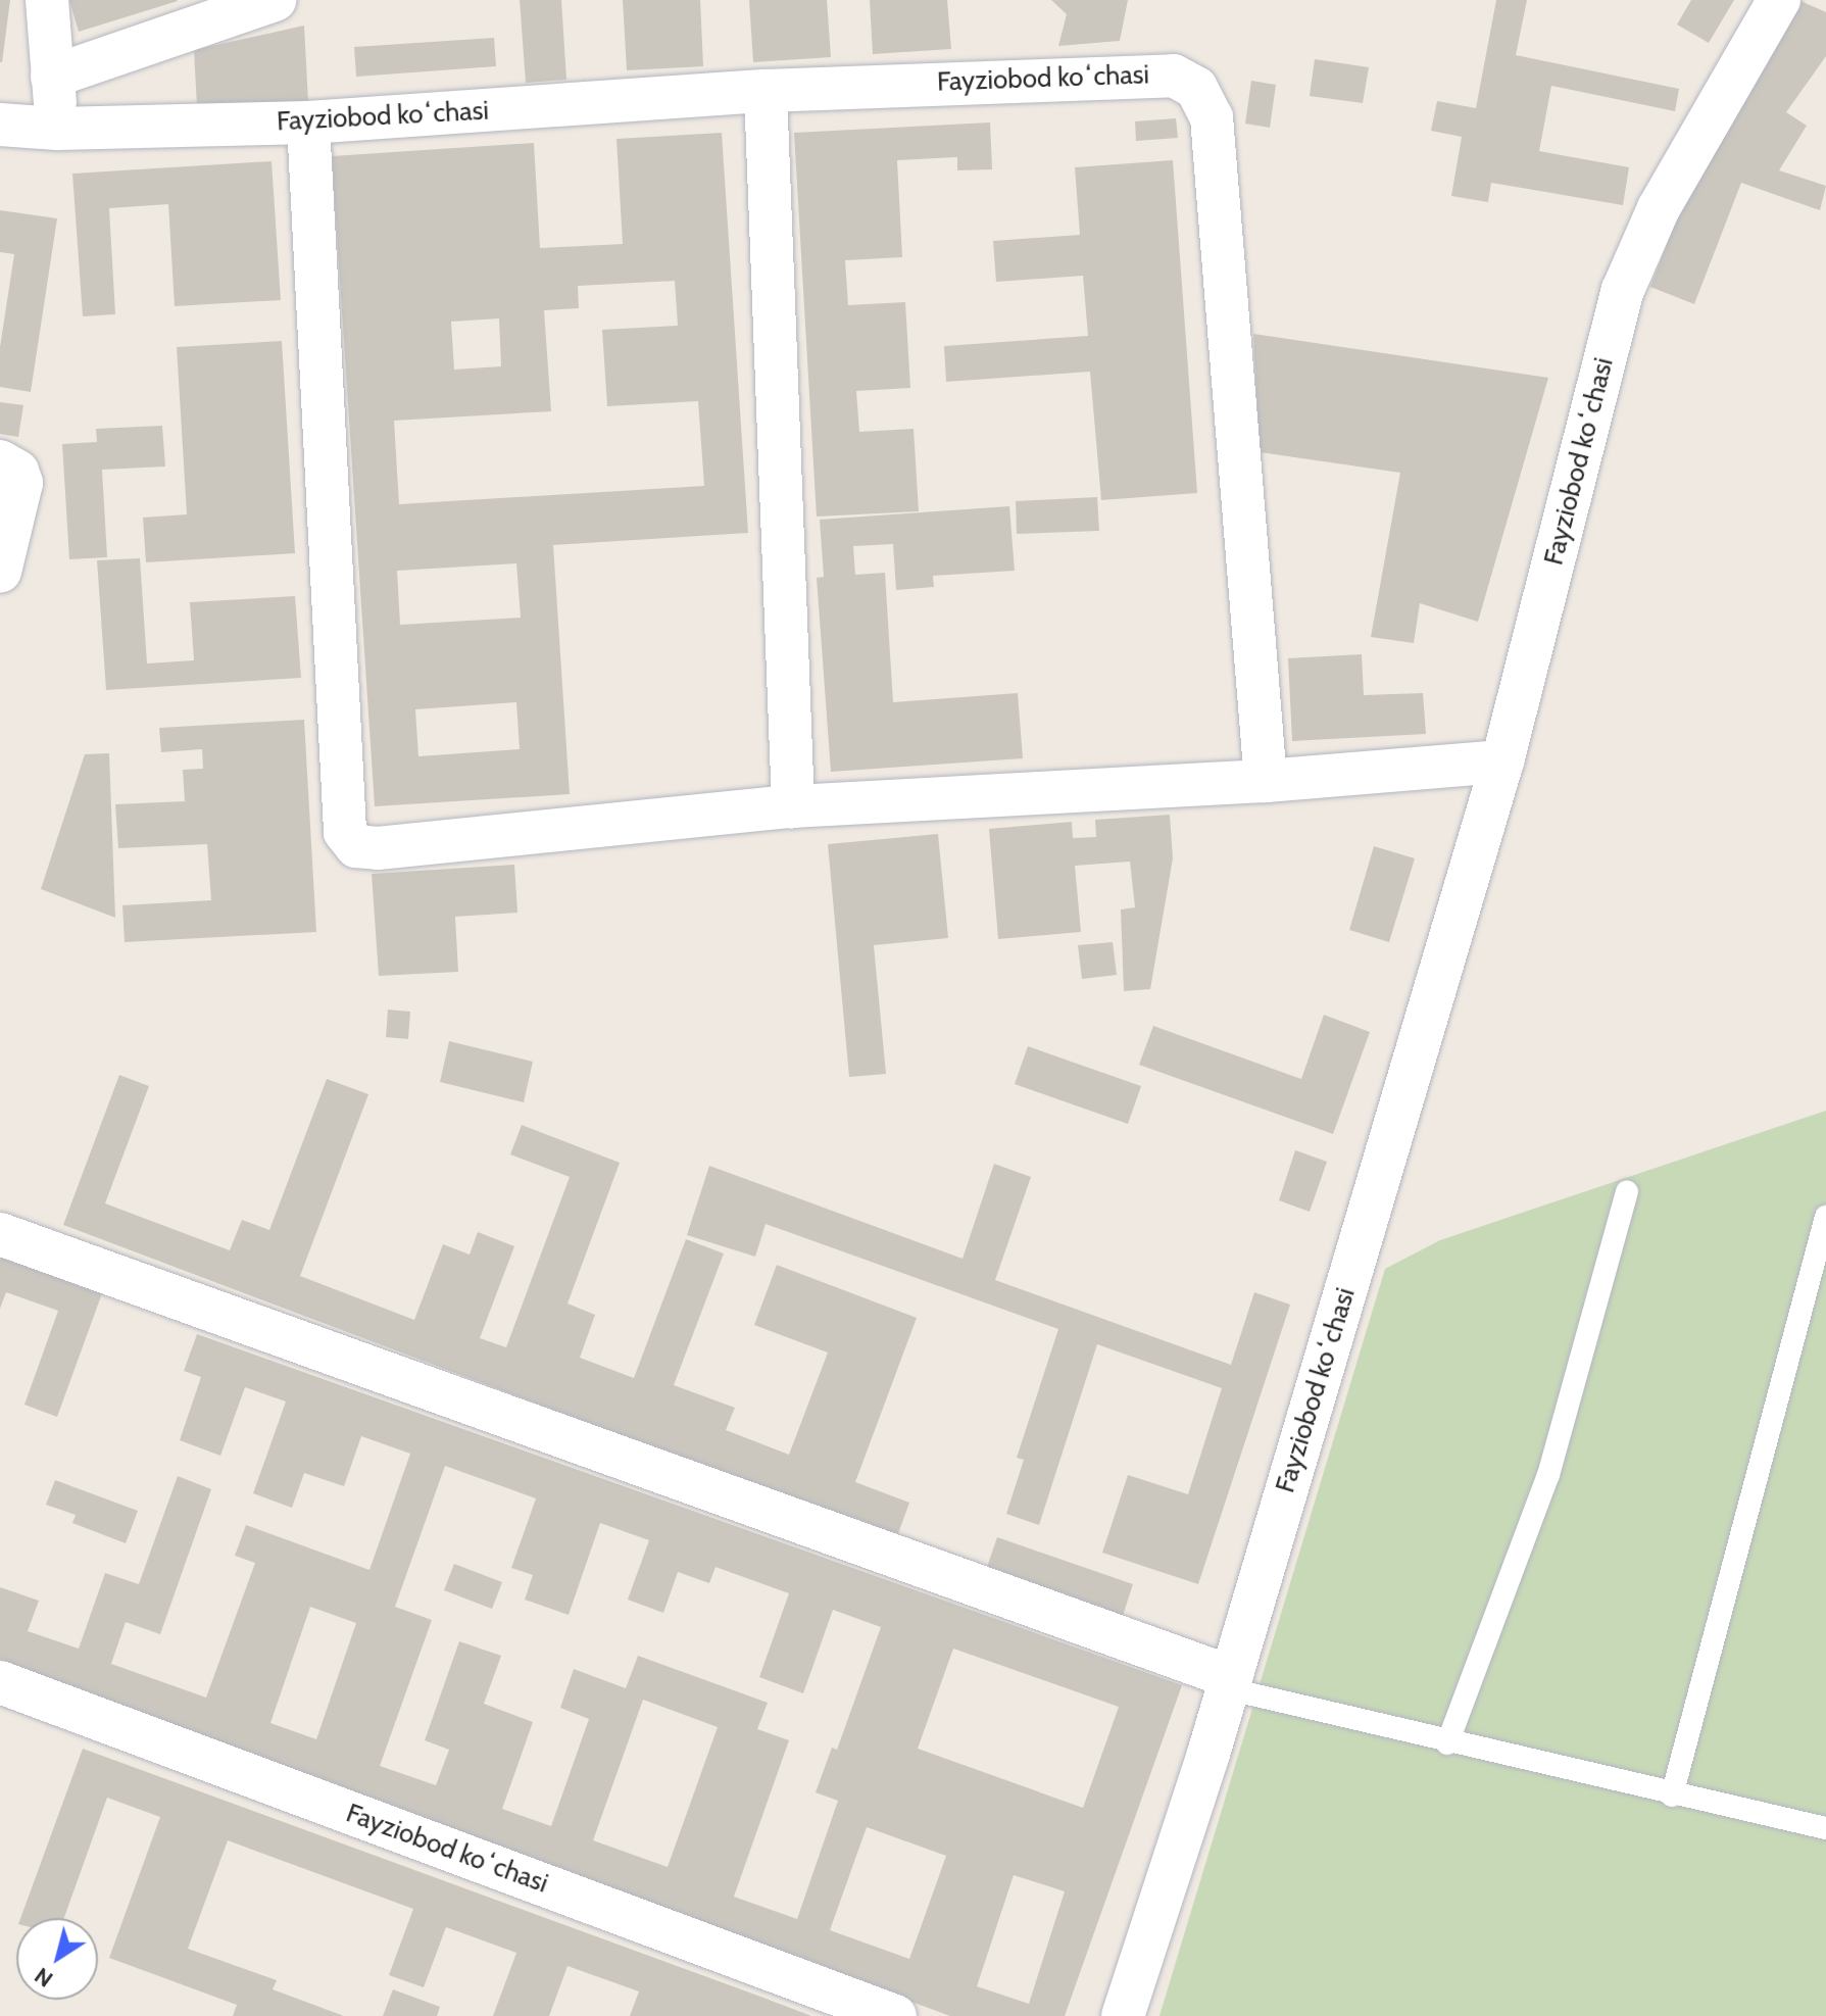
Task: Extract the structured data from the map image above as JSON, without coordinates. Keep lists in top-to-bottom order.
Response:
{
  "streets": {
    "street": ["Fayziobod koʻchasi"]
  },
  "north": "bottom left"
}
